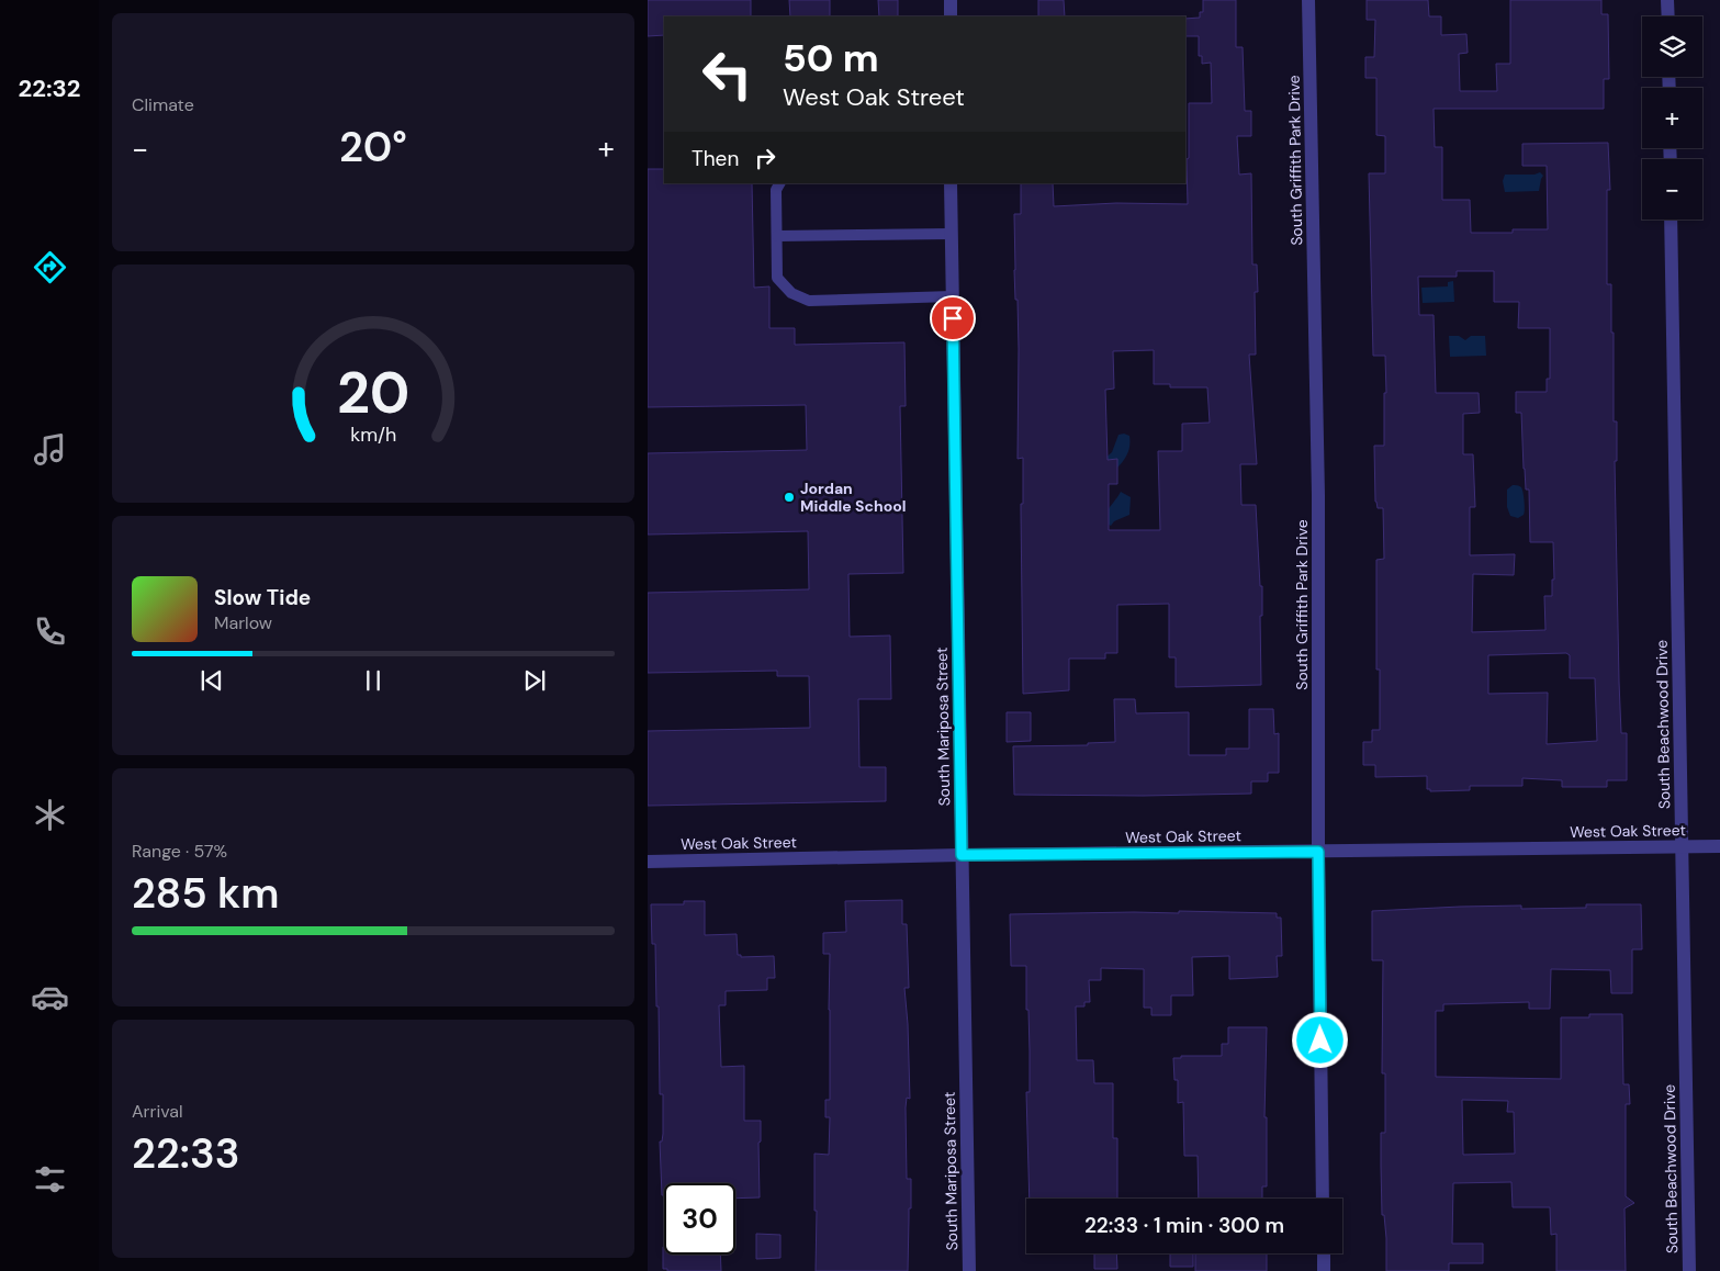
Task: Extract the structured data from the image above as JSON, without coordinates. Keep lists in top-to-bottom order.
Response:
{
  "streets": {
    "street": [
      "South Griffith Park Drive",
      "South Beachwood Drive",
      "South Mariposa Street",
      "West Oak Street"
    ]
  },
  "crossings": [
    ["South Griffith Park Drive", "West Oak Street"],
    ["South Beachwood Drive", "West Oak Street"],
    ["South Mariposa Street", "West Oak Street"]
  ],
  "places": ["Jordan Middle School"],
  "page": {
    "tabs": "22:32",
    "tile": [
      "Climate",
      ["Range · 57%", "285 km"],
      ["Arrival", "22:33"]
    ],
    "map_buttons": ["+", "−"],
    "turn": ["50 m", "West Oak Street"],
    "heat": ["−", "20°", "+"],
    "then": "Then",
    "song": ["Slow Tide", "Marlow"],
    "limit": "30",
    "trip": "22:33 · 1 min · 300 m",
    "gauge": ["20", "km/h"]
  }
}
